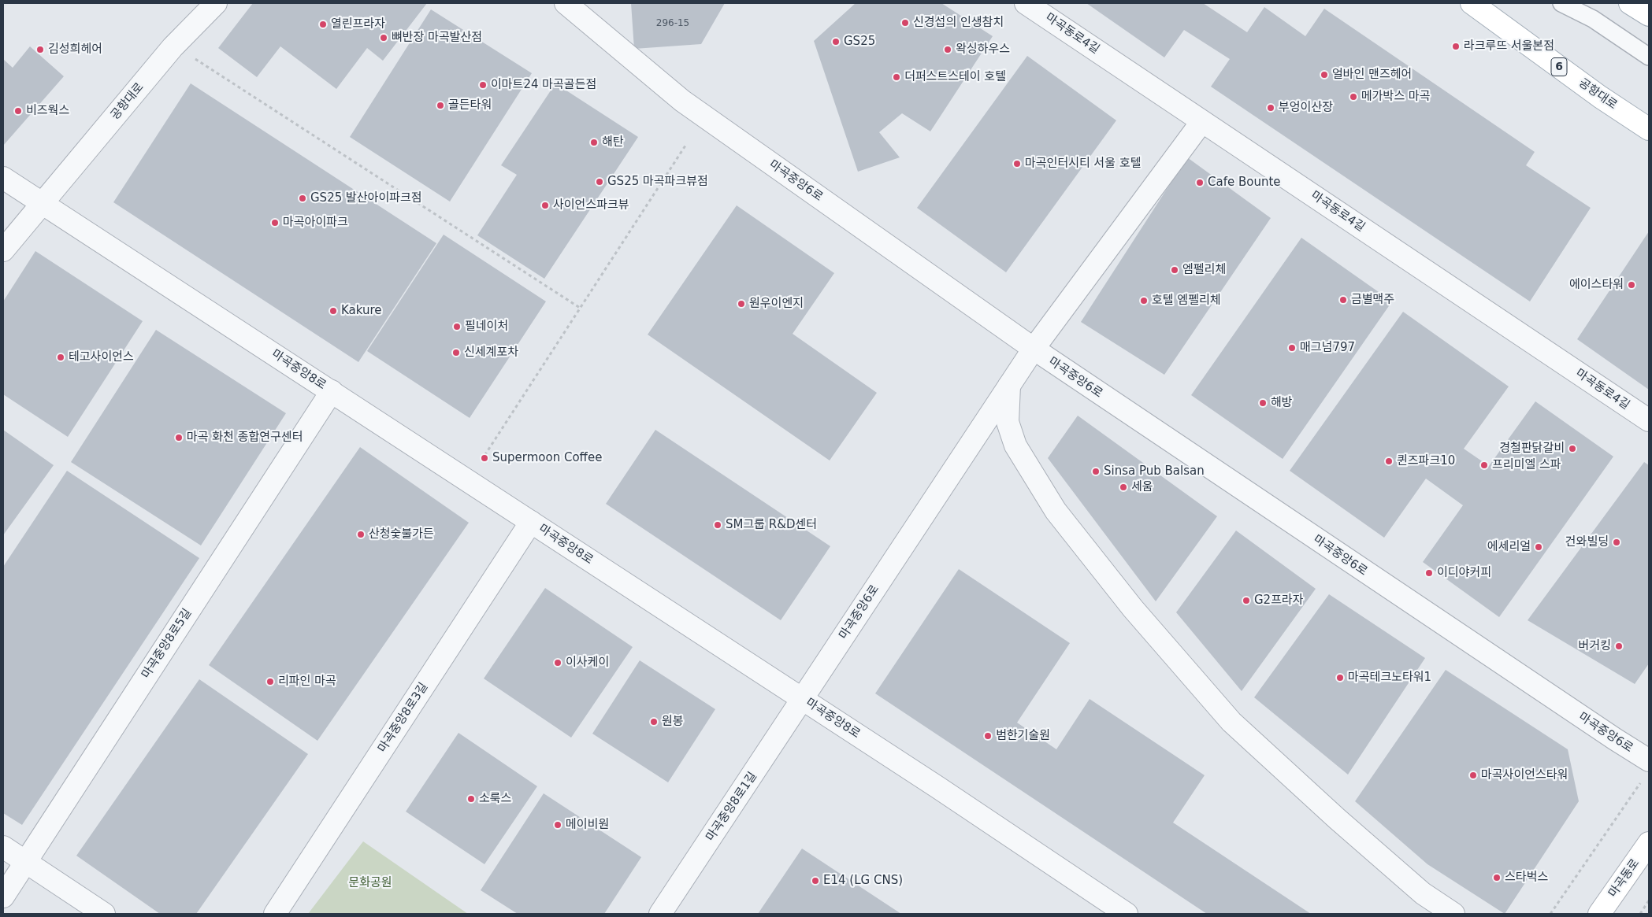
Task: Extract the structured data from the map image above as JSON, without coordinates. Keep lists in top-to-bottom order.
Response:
{
  "streets": {
    "main road": ["6", "공항대로", "마곡동로"],
    "street": [
      "마곡동로4길",
      "마곡중앙6로",
      "마곡중앙8로",
      "마곡중앙8로5길",
      "마곡중앙8로3길",
      "마곡중앙8로1길"
    ]
  },
  "crossings": [
    ["마곡동로4길", "마곡중앙6로"],
    ["공항대로", "마곡중앙8로"],
    ["마곡중앙6로", "마곡중앙8로"],
    ["마곡중앙6로", "마곡중앙8로1길"],
    ["마곡중앙8로", "마곡중앙8로5길"],
    ["마곡중앙8로", "마곡중앙8로3길"],
    ["마곡중앙8로", "마곡중앙8로1길"]
  ],
  "parks": ["문화공원"],
  "places": [
    "신경섭의 인생참치",
    "열린프라자",
    "뼈반장 마곡발산점",
    "GS25",
    "라크루뜨 서울본점",
    "김성희헤어",
    "왁싱하우스",
    "얼바인 맨즈헤어",
    "더퍼스트스테이 호텔",
    "이마트24 마곡골든점",
    "메가박스 마곡",
    "골든타워",
    "부엉이산장",
    "비즈웍스",
    "해탄",
    "마곡인터시티 서울 호텔",
    "GS25 마곡파크뷰점",
    "Cafe Bounte",
    "GS25 발산아이파크점",
    "사이언스파크뷰",
    "마곡아이파크",
    "엠펠리체",
    "에이스타워",
    "금별맥주",
    "호텔 엠펠리체",
    "원우이엔지",
    "Kakure",
    "필네이처",
    "매그넘797",
    "신세계포차",
    "테고사이언스",
    "해방",
    "마곡 화천 종합연구센터",
    "경철판닭갈비",
    "Supermoon Coffee",
    "퀸즈파크10",
    "프리미엘 스파",
    "Sinsa Pub Balsan",
    "세움",
    "SM그룹 R&D센터",
    "산청숯불가든",
    "건와빌딩",
    "에세리얼",
    "이디야커피",
    "G2프라자",
    "버거킹",
    "이사케이",
    "마곡테크노타워1",
    "리파인 마곡",
    "원봉",
    "범한기술원",
    "마곡사이언스타워",
    "소룩스",
    "메이비원",
    "스타벅스",
    "E14 (LG CNS)"
  ],
  "house_numbers": ["296-15"]
}
